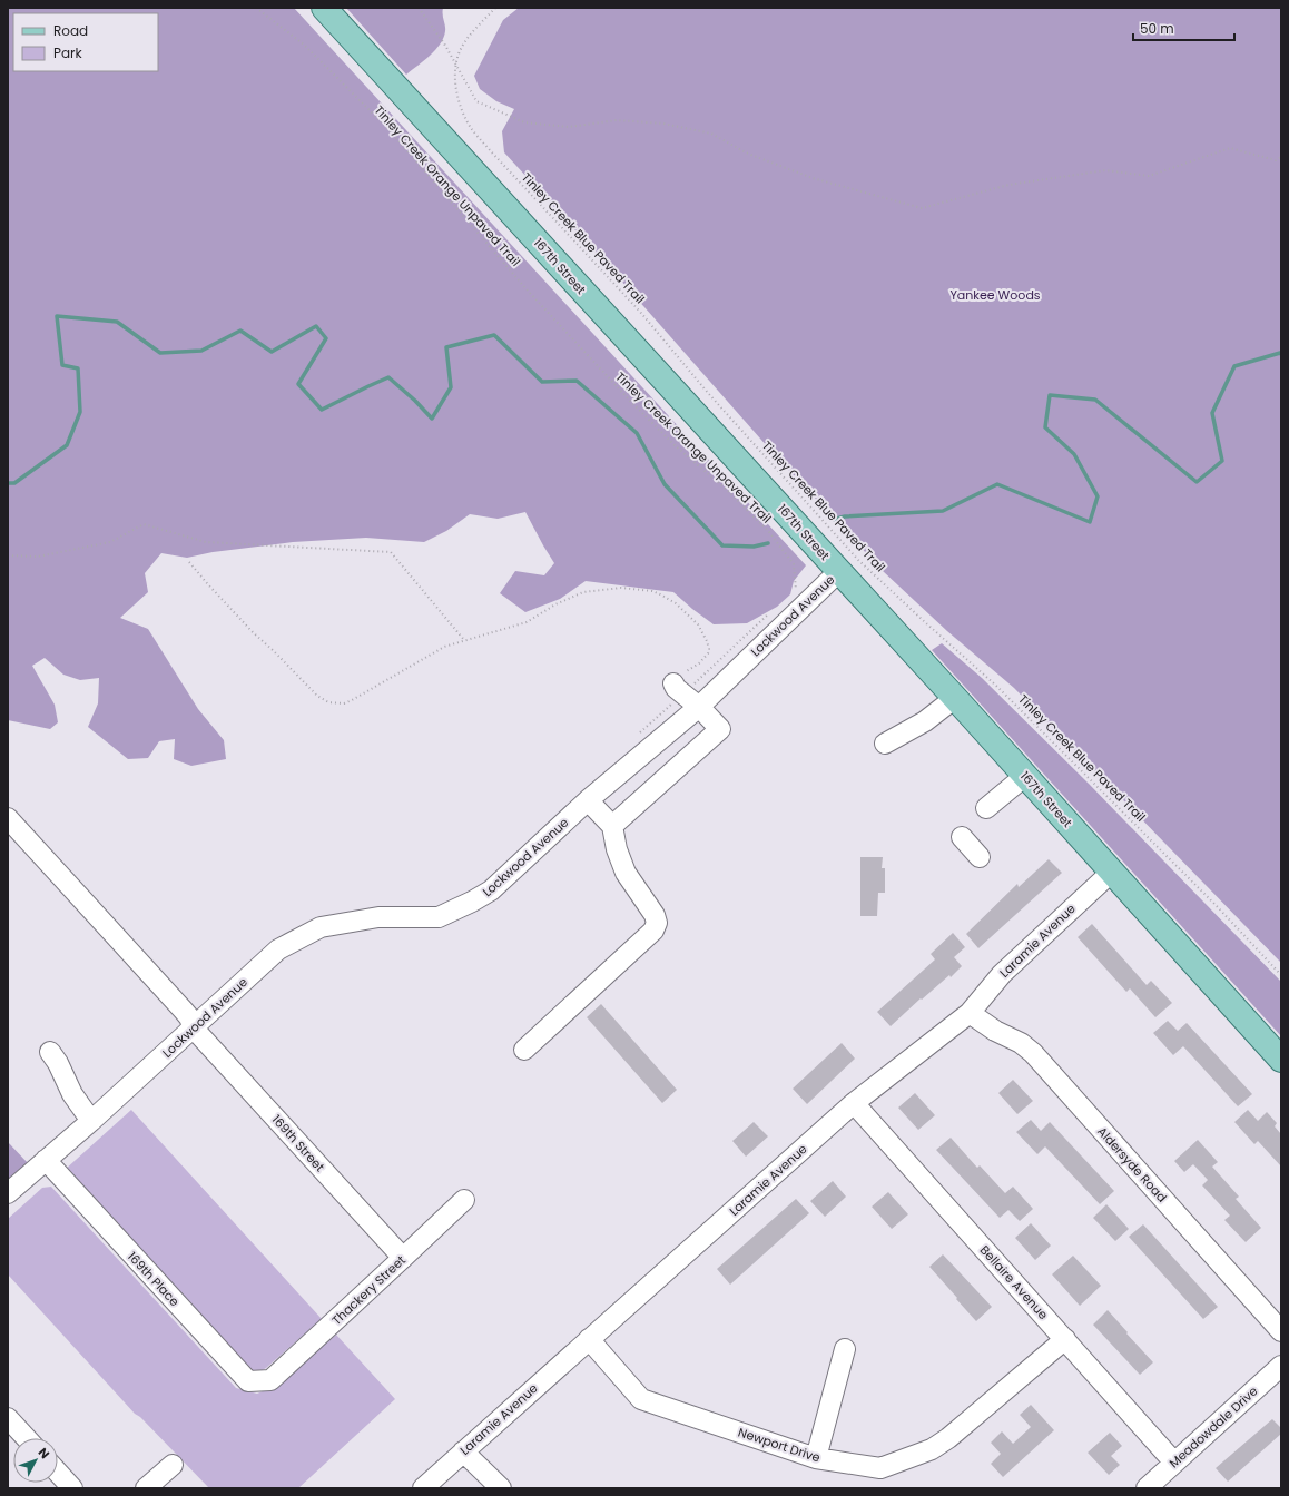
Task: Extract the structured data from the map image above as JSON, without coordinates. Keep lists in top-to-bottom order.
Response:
{
  "streets": {
    "main road": ["167th Street"],
    "street": [
      "Lockwood Avenue",
      "Laramie Avenue",
      "169th Street",
      "Aldersyde Road",
      "169th Place",
      "Bellaire Avenue",
      "Thackery Street",
      "Meadowdale Drive",
      "Newport Drive"
    ],
    "path": ["Tinley Creek Orange Unpaved Trail", "Tinley Creek Blue Paved Trail"]
  },
  "crossings": [
    ["167th Street", "Lockwood Avenue"],
    ["167th Street", "Laramie Avenue"],
    ["Lockwood Avenue", "169th Street"],
    ["Lockwood Avenue", "169th Place"],
    ["Laramie Avenue", "Aldersyde Road"],
    ["Laramie Avenue", "Bellaire Avenue"],
    ["Laramie Avenue", "Newport Drive"],
    ["169th Street", "Thackery Street"],
    ["169th Place", "Thackery Street"],
    ["Bellaire Avenue", "Meadowdale Drive"],
    ["Bellaire Avenue", "Newport Drive"]
  ],
  "parks": ["Yankee Woods"],
  "legend": ["Road", "Park"],
  "scale_bar": "50 m",
  "north": "top right"
}
